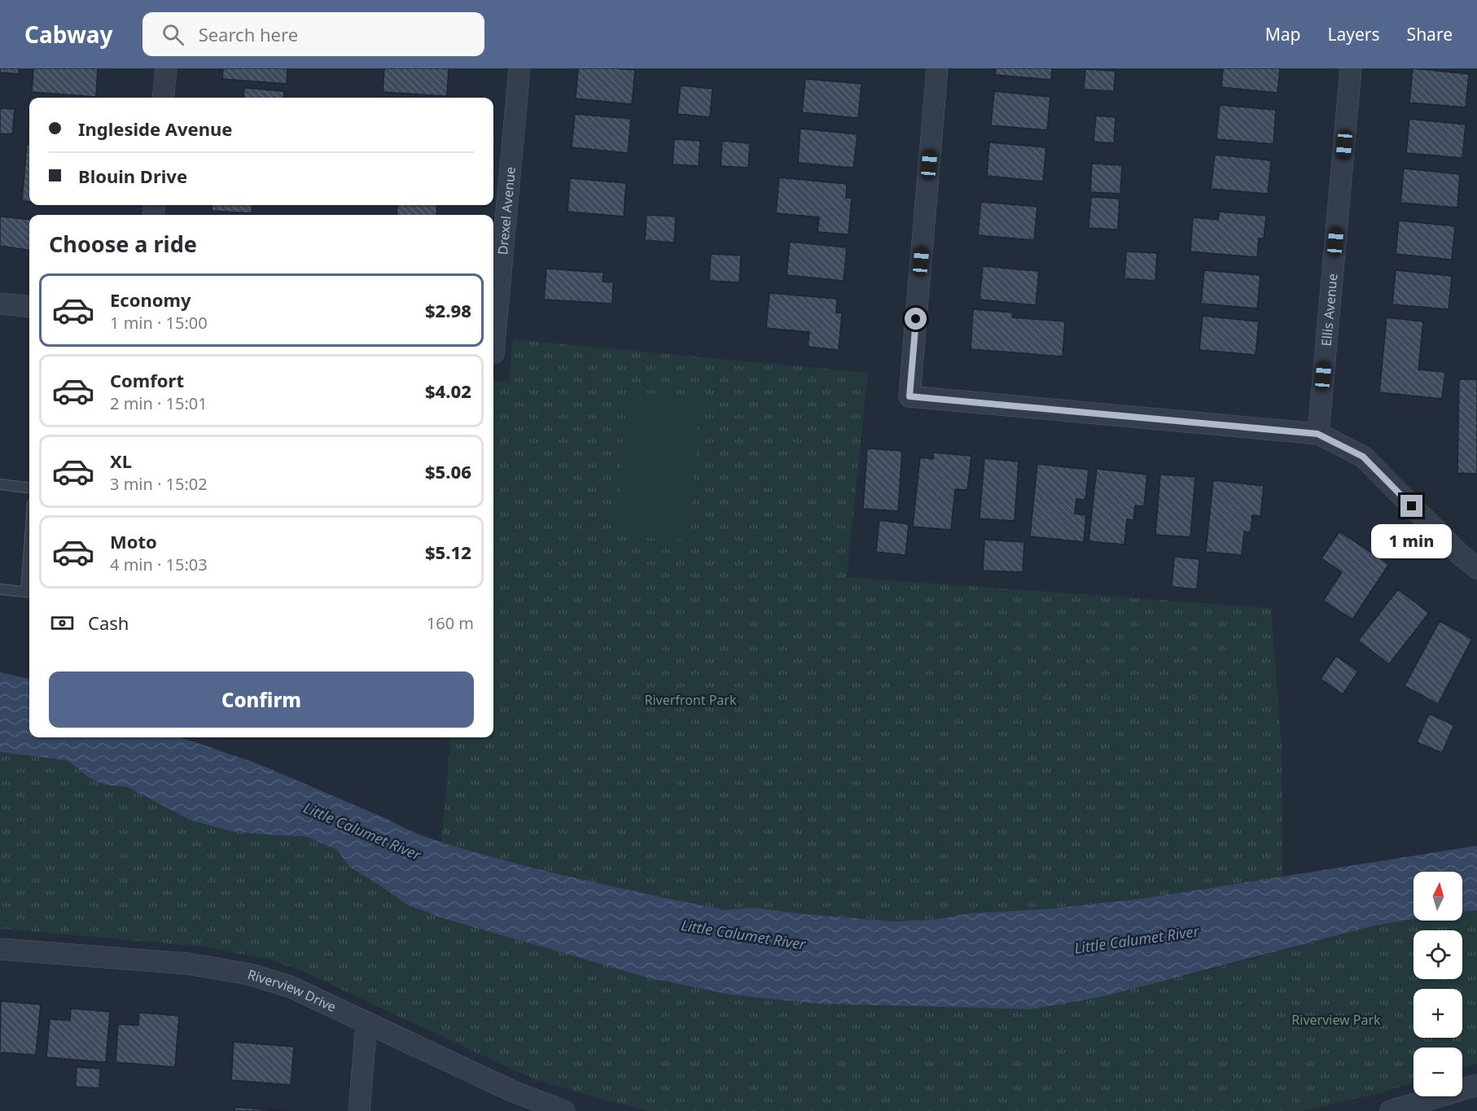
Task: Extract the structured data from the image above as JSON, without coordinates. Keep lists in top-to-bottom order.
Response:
{
  "streets": {
    "street": ["Drexel Avenue", "Ellis Avenue", "Riverview Drive"]
  },
  "water": ["Little Calumet River"],
  "parks": ["Riverfront Park", "Riverview Park"],
  "north": "top",
  "page": {
    "header": "Cabway",
    "search": "Search here",
    "nav": ["Map", "Layers", "Share"],
    "banner": ["Ingleside Avenue", "Blouin Drive"],
    "heading": "Choose a ride",
    "list": [
      {
        "name": "Economy",
        "note": "1 min · 15:00",
        "value": "$2.98"
      },
      {
        "name": "Comfort",
        "note": "2 min · 15:01",
        "value": "$4.02"
      },
      {
        "name": "XL",
        "note": "3 min · 15:02",
        "value": "$5.06"
      },
      {
        "name": "Moto",
        "note": "4 min · 15:03",
        "value": "$5.12"
      }
    ],
    "bubble": "1 min",
    "pay": ["Cash", "160 m"],
    "buttons": "Confirm",
    "map_buttons": ["+", "−"]
  }
}
